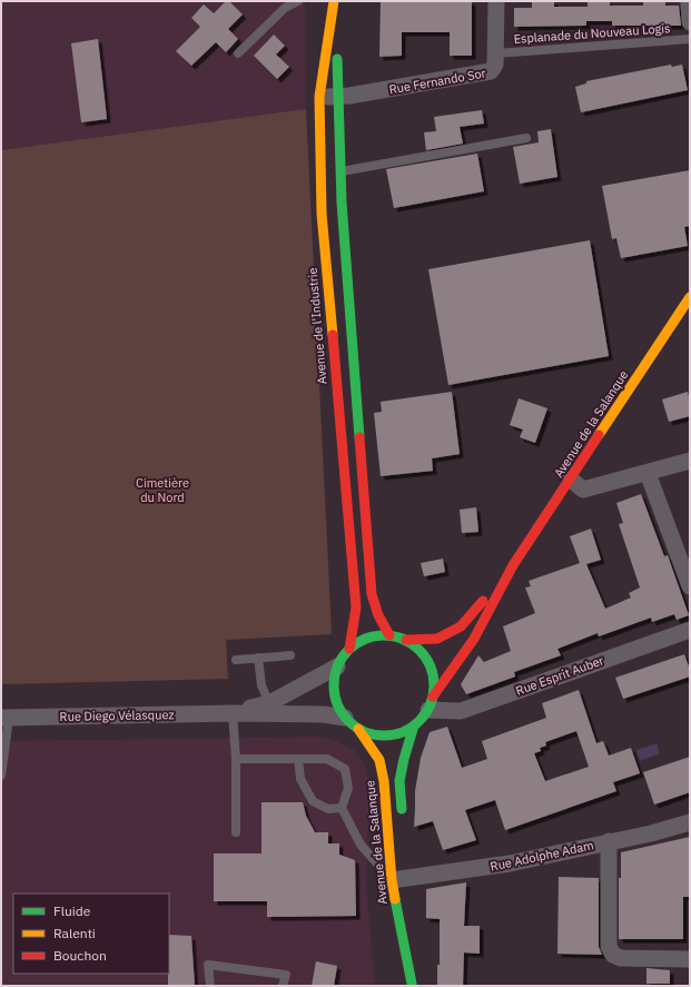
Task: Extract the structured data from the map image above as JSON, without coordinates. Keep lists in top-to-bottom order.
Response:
{
  "streets": {
    "street": [
      "Rue Fernando Sor",
      "Avenue de l'Industrie",
      "Avenue de la Salanque",
      "Rue Esprit Auber",
      "Rue Diego Vélasquez",
      "Rue Adolphe Adam"
    ],
    "lane": ["Esplanade du Nouveau Logis"]
  },
  "crossings": [
    ["Esplanade du Nouveau Logis", "Rue Fernando Sor"],
    ["Rue Fernando Sor", "Avenue de l'Industrie"],
    ["Avenue de l'Industrie", "Avenue de la Salanque"],
    ["Avenue de l'Industrie", "Rue Esprit Auber"],
    ["Avenue de l'Industrie", "Rue Diego Vélasquez"],
    ["Avenue de la Salanque", "Rue Esprit Auber"],
    ["Avenue de la Salanque", "Rue Diego Vélasquez"],
    ["Avenue de la Salanque", "Rue Adolphe Adam"],
    ["Rue Esprit Auber", "Rue Diego Vélasquez"]
  ],
  "parks": ["Cimetière du Nord"],
  "legend": ["Fluide", "Ralenti", "Bouchon"]
}
